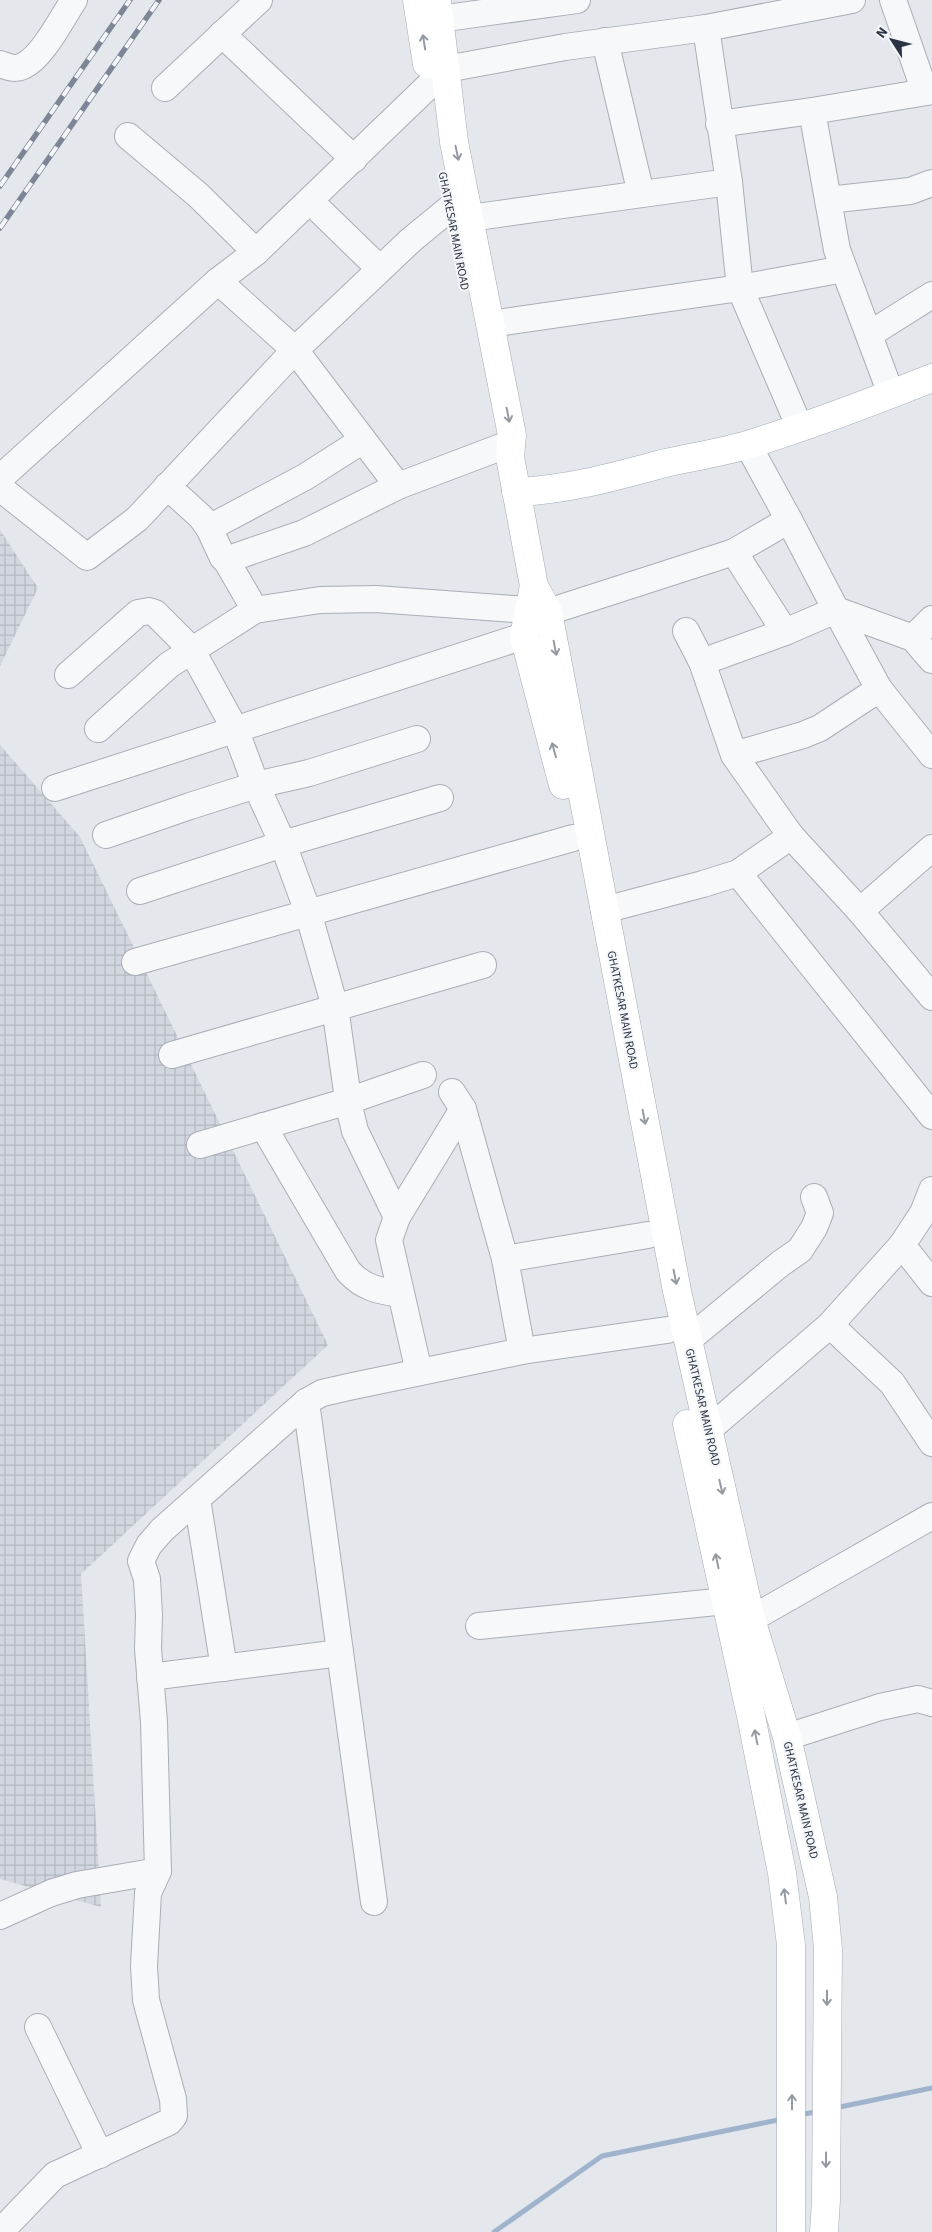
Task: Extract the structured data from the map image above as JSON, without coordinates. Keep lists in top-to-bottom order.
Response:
{
  "streets": {
    "main road": ["GHATKESAR MAIN ROAD"]
  },
  "north": "top left"
}
